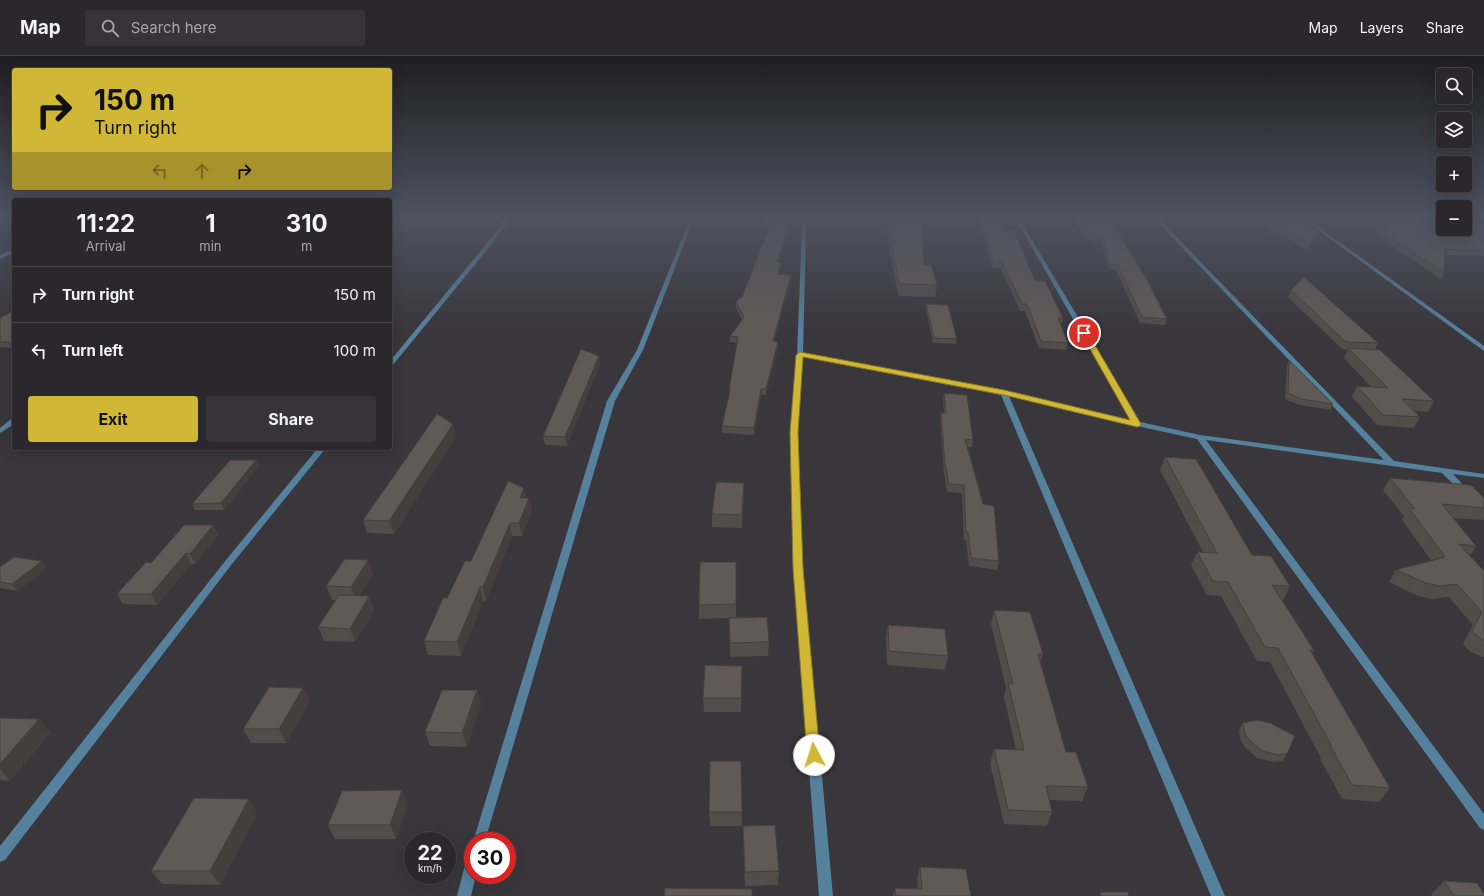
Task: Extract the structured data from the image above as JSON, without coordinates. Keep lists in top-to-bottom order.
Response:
{
  "page": {
    "header": "Map",
    "search": "Search here",
    "nav": ["Map", "Layers", "Share"],
    "map_buttons": ["+", "−"],
    "turn": ["150 m", "Turn right"],
    "eta": [
      "11:22",
      "Arrival",
      "1",
      "min",
      "310",
      "m"
    ],
    "list": [
      {
        "name": "Turn right",
        "value": "150 m"
      },
      {
        "name": "Turn left",
        "value": "100 m"
      }
    ],
    "buttons": ["Exit", "Share"],
    "speed": "22 km/h",
    "limit": "30"
  }
}
